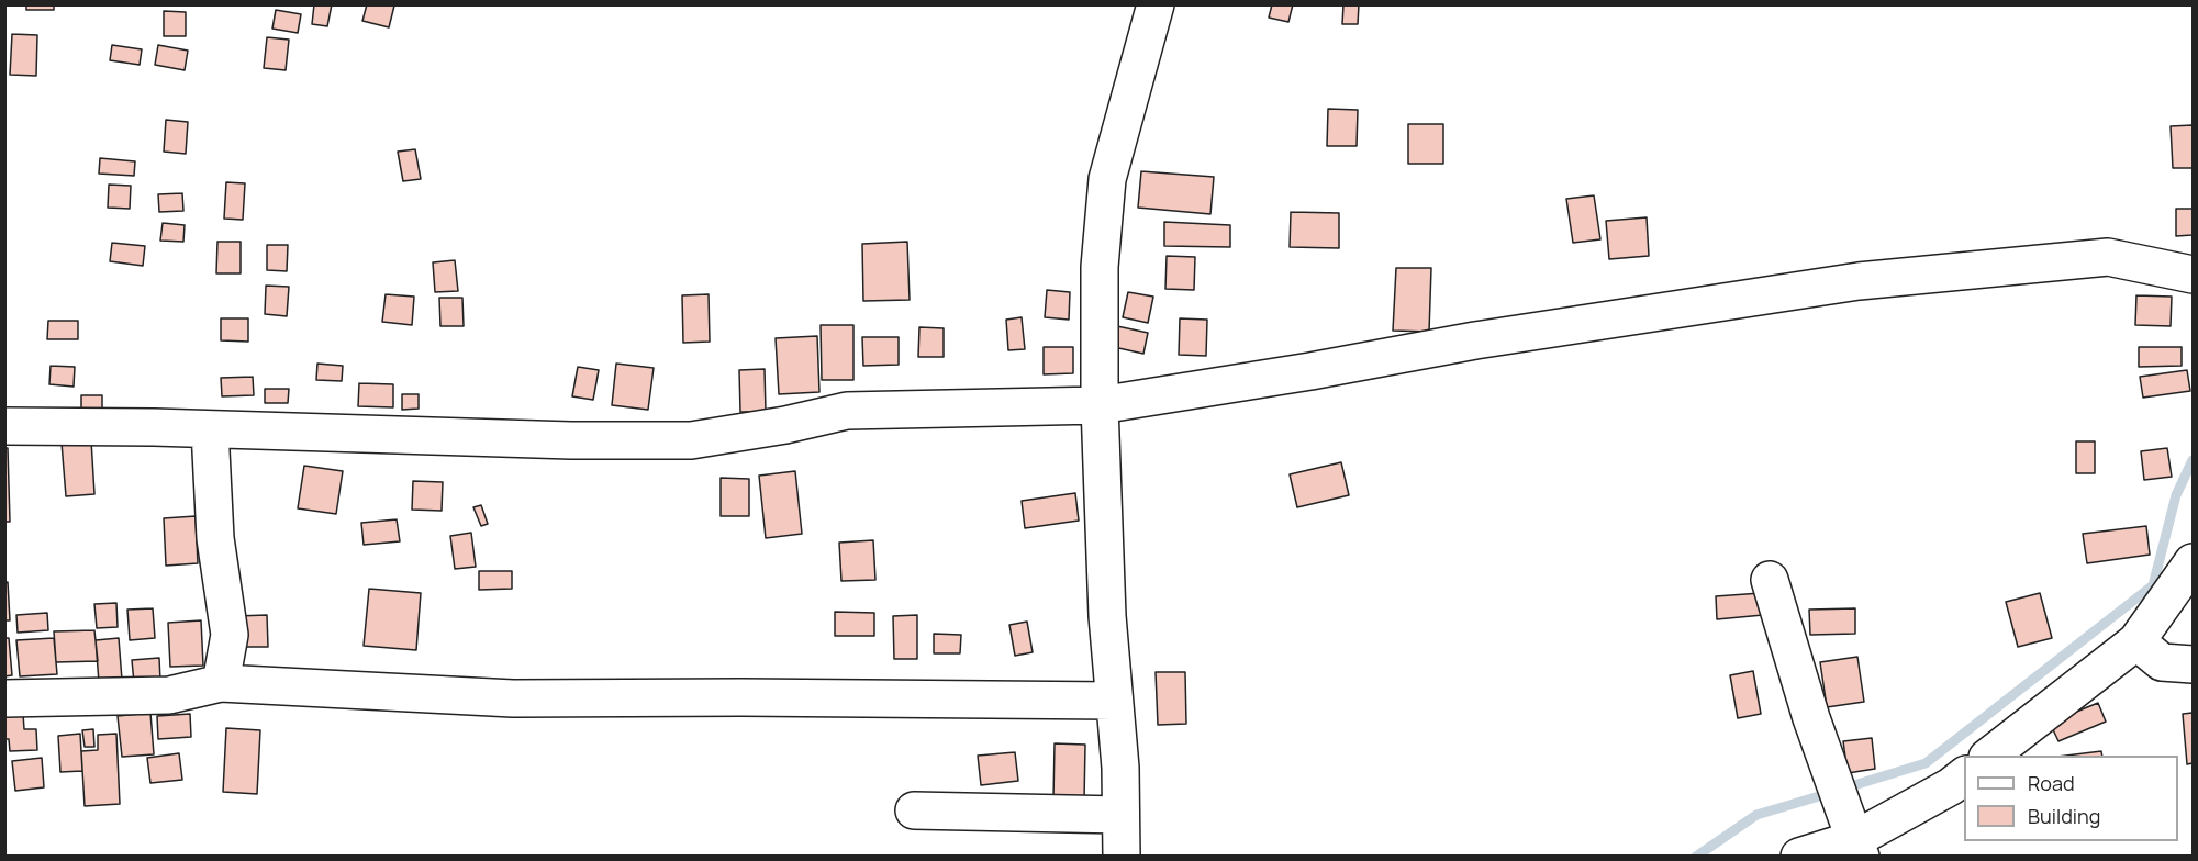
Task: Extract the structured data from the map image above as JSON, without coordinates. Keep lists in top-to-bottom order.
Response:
{
  "legend": ["Road", "Building"]
}
